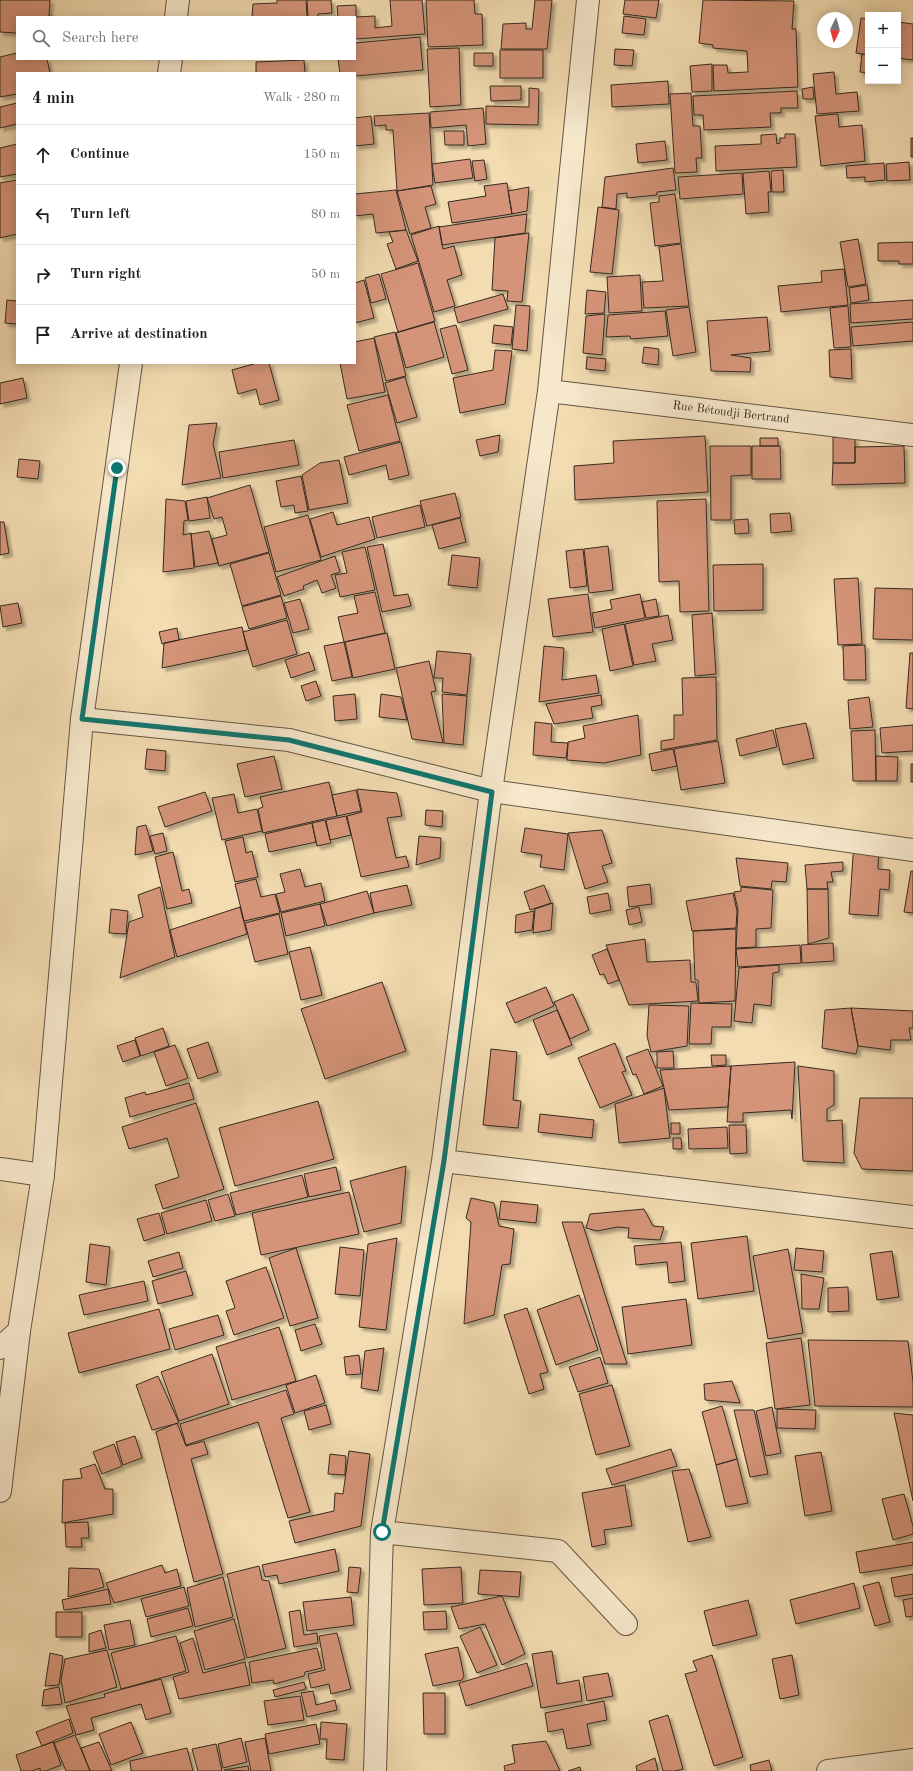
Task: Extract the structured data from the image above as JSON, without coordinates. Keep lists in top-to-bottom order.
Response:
{
  "streets": {
    "street": ["Rue Bétoudji Bertrand"]
  },
  "north": "bottom",
  "page": {
    "map_buttons": ["+", "−"],
    "search": "Search here",
    "heading": ["4 min", "Walk · 280 m"],
    "list": [
      ["Continue", "150 m"],
      ["Turn left", "80 m"],
      ["Turn right", "50 m"],
      "Arrive at destination"
    ]
  }
}
